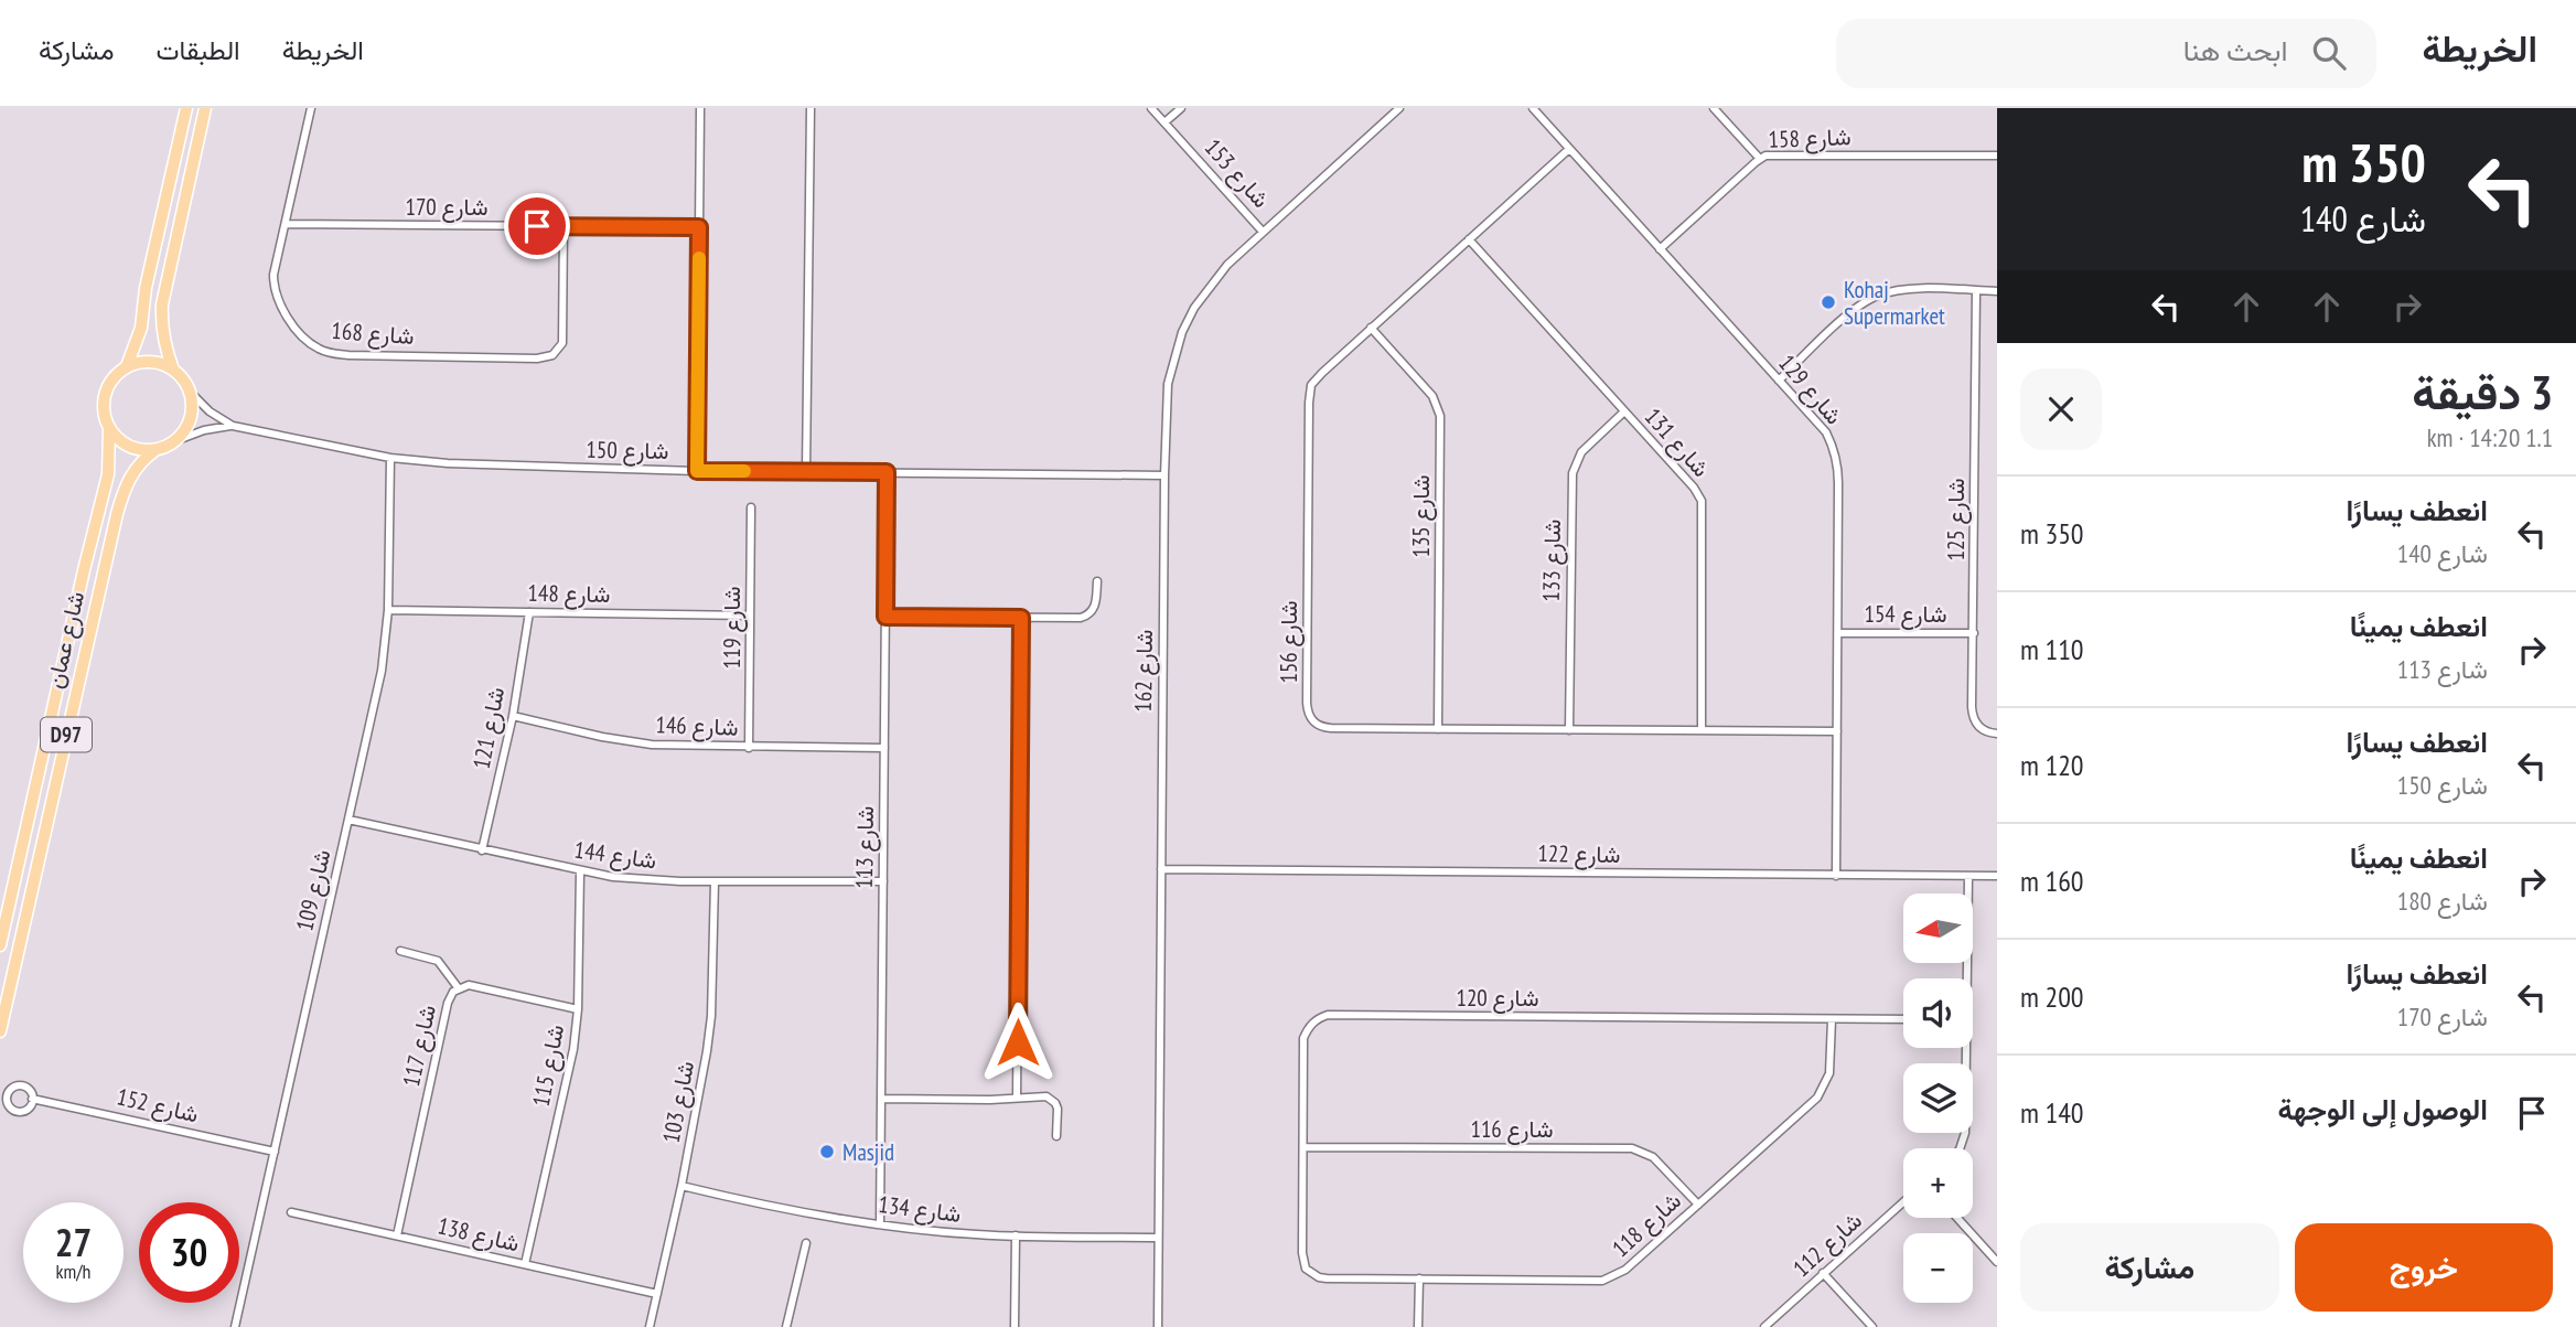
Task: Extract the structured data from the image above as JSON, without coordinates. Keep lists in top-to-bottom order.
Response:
{
  "streets": {
    "main road": ["شارع عمان", "D97"],
    "street": [
      "شارع 158",
      "شارع 153",
      "شارع 170",
      "شارع 168",
      "شارع 129",
      "شارع 131",
      "شارع 150",
      "شارع 135",
      "شارع 125",
      "شارع 133",
      "شارع 148",
      "شارع 154",
      "شارع 119",
      "شارع 156",
      "شارع 162",
      "شارع 146",
      "شارع 121",
      "شارع 113",
      "شارع 122",
      "شارع 144",
      "شارع 109",
      "شارع 120",
      "شارع 117",
      "شارع 115",
      "شارع 103",
      "شارع 152",
      "شارع 116",
      "شارع 134",
      "شارع 118",
      "شارع 138",
      "شارع 112"
    ]
  },
  "crossings": [
    ["شارع 158", "شارع 129"],
    ["شارع 153", "شارع 162"],
    ["شارع 170", "شارع 168"],
    ["شارع 129", "شارع 154"],
    ["شارع 129", "شارع 156"],
    ["شارع 129", "شارع 122"],
    ["شارع 131", "شارع 133"],
    ["شارع 131", "شارع 156"],
    ["شارع 150", "شارع عمان"],
    ["شارع 150", "شارع 162"],
    ["شارع 150", "شارع 113"],
    ["شارع 150", "شارع 109"],
    ["شارع 135", "شارع 156"],
    ["شارع 125", "شارع 154"],
    ["شارع 133", "شارع 156"],
    ["شارع 148", "شارع 119"],
    ["شارع 148", "شارع 121"],
    ["شارع 148", "شارع 109"],
    ["شارع 119", "شارع 146"],
    ["شارع 162", "شارع 122"],
    ["شارع 162", "شارع 134"],
    ["شارع 146", "شارع 121"],
    ["شارع 146", "شارع 113"],
    ["شارع 121", "شارع 144"],
    ["شارع 113", "شارع 144"],
    ["شارع 113", "شارع 134"],
    ["شارع 144", "شارع 109"],
    ["شارع 144", "شارع 115"],
    ["شارع 144", "شارع 103"],
    ["شارع 109", "شارع 152"],
    ["شارع 120", "شارع 116"],
    ["شارع 120", "شارع 118"],
    ["شارع 117", "شارع 115"],
    ["شارع 117", "شارع 138"],
    ["شارع 115", "شارع 138"],
    ["شارع 103", "شارع 134"],
    ["شارع 103", "شارع 138"],
    ["شارع 116", "شارع 118"]
  ],
  "places": ["Kohaj Supermarket", "Masjid"],
  "north": "left",
  "page": {
    "header": "الخريطة",
    "search": "ابحث هنا",
    "nav": ["الخريطة", "الطبقات", "مشاركة"],
    "turn": ["350 m", "شارع 140"],
    "heading": ["3 دقيقة", "1.1 km · 14:20"],
    "list": [
      {
        "name": "انعطف يسارًا",
        "note": "شارع 140",
        "value": "350 m"
      },
      {
        "name": "انعطف يمينًا",
        "note": "شارع 113",
        "value": "110 m"
      },
      {
        "name": "انعطف يسارًا",
        "note": "شارع 150",
        "value": "120 m"
      },
      {
        "name": "انعطف يمينًا",
        "note": "شارع 180",
        "value": "160 m"
      },
      {
        "name": "انعطف يسارًا",
        "note": "شارع 170",
        "value": "200 m"
      },
      {
        "name": "الوصول إلى الوجهة",
        "value": "140 m"
      }
    ],
    "map_buttons": ["+", "−"],
    "speed": "27 km/h",
    "limit": "30",
    "buttons": ["خروج", "مشاركة"]
  }
}
